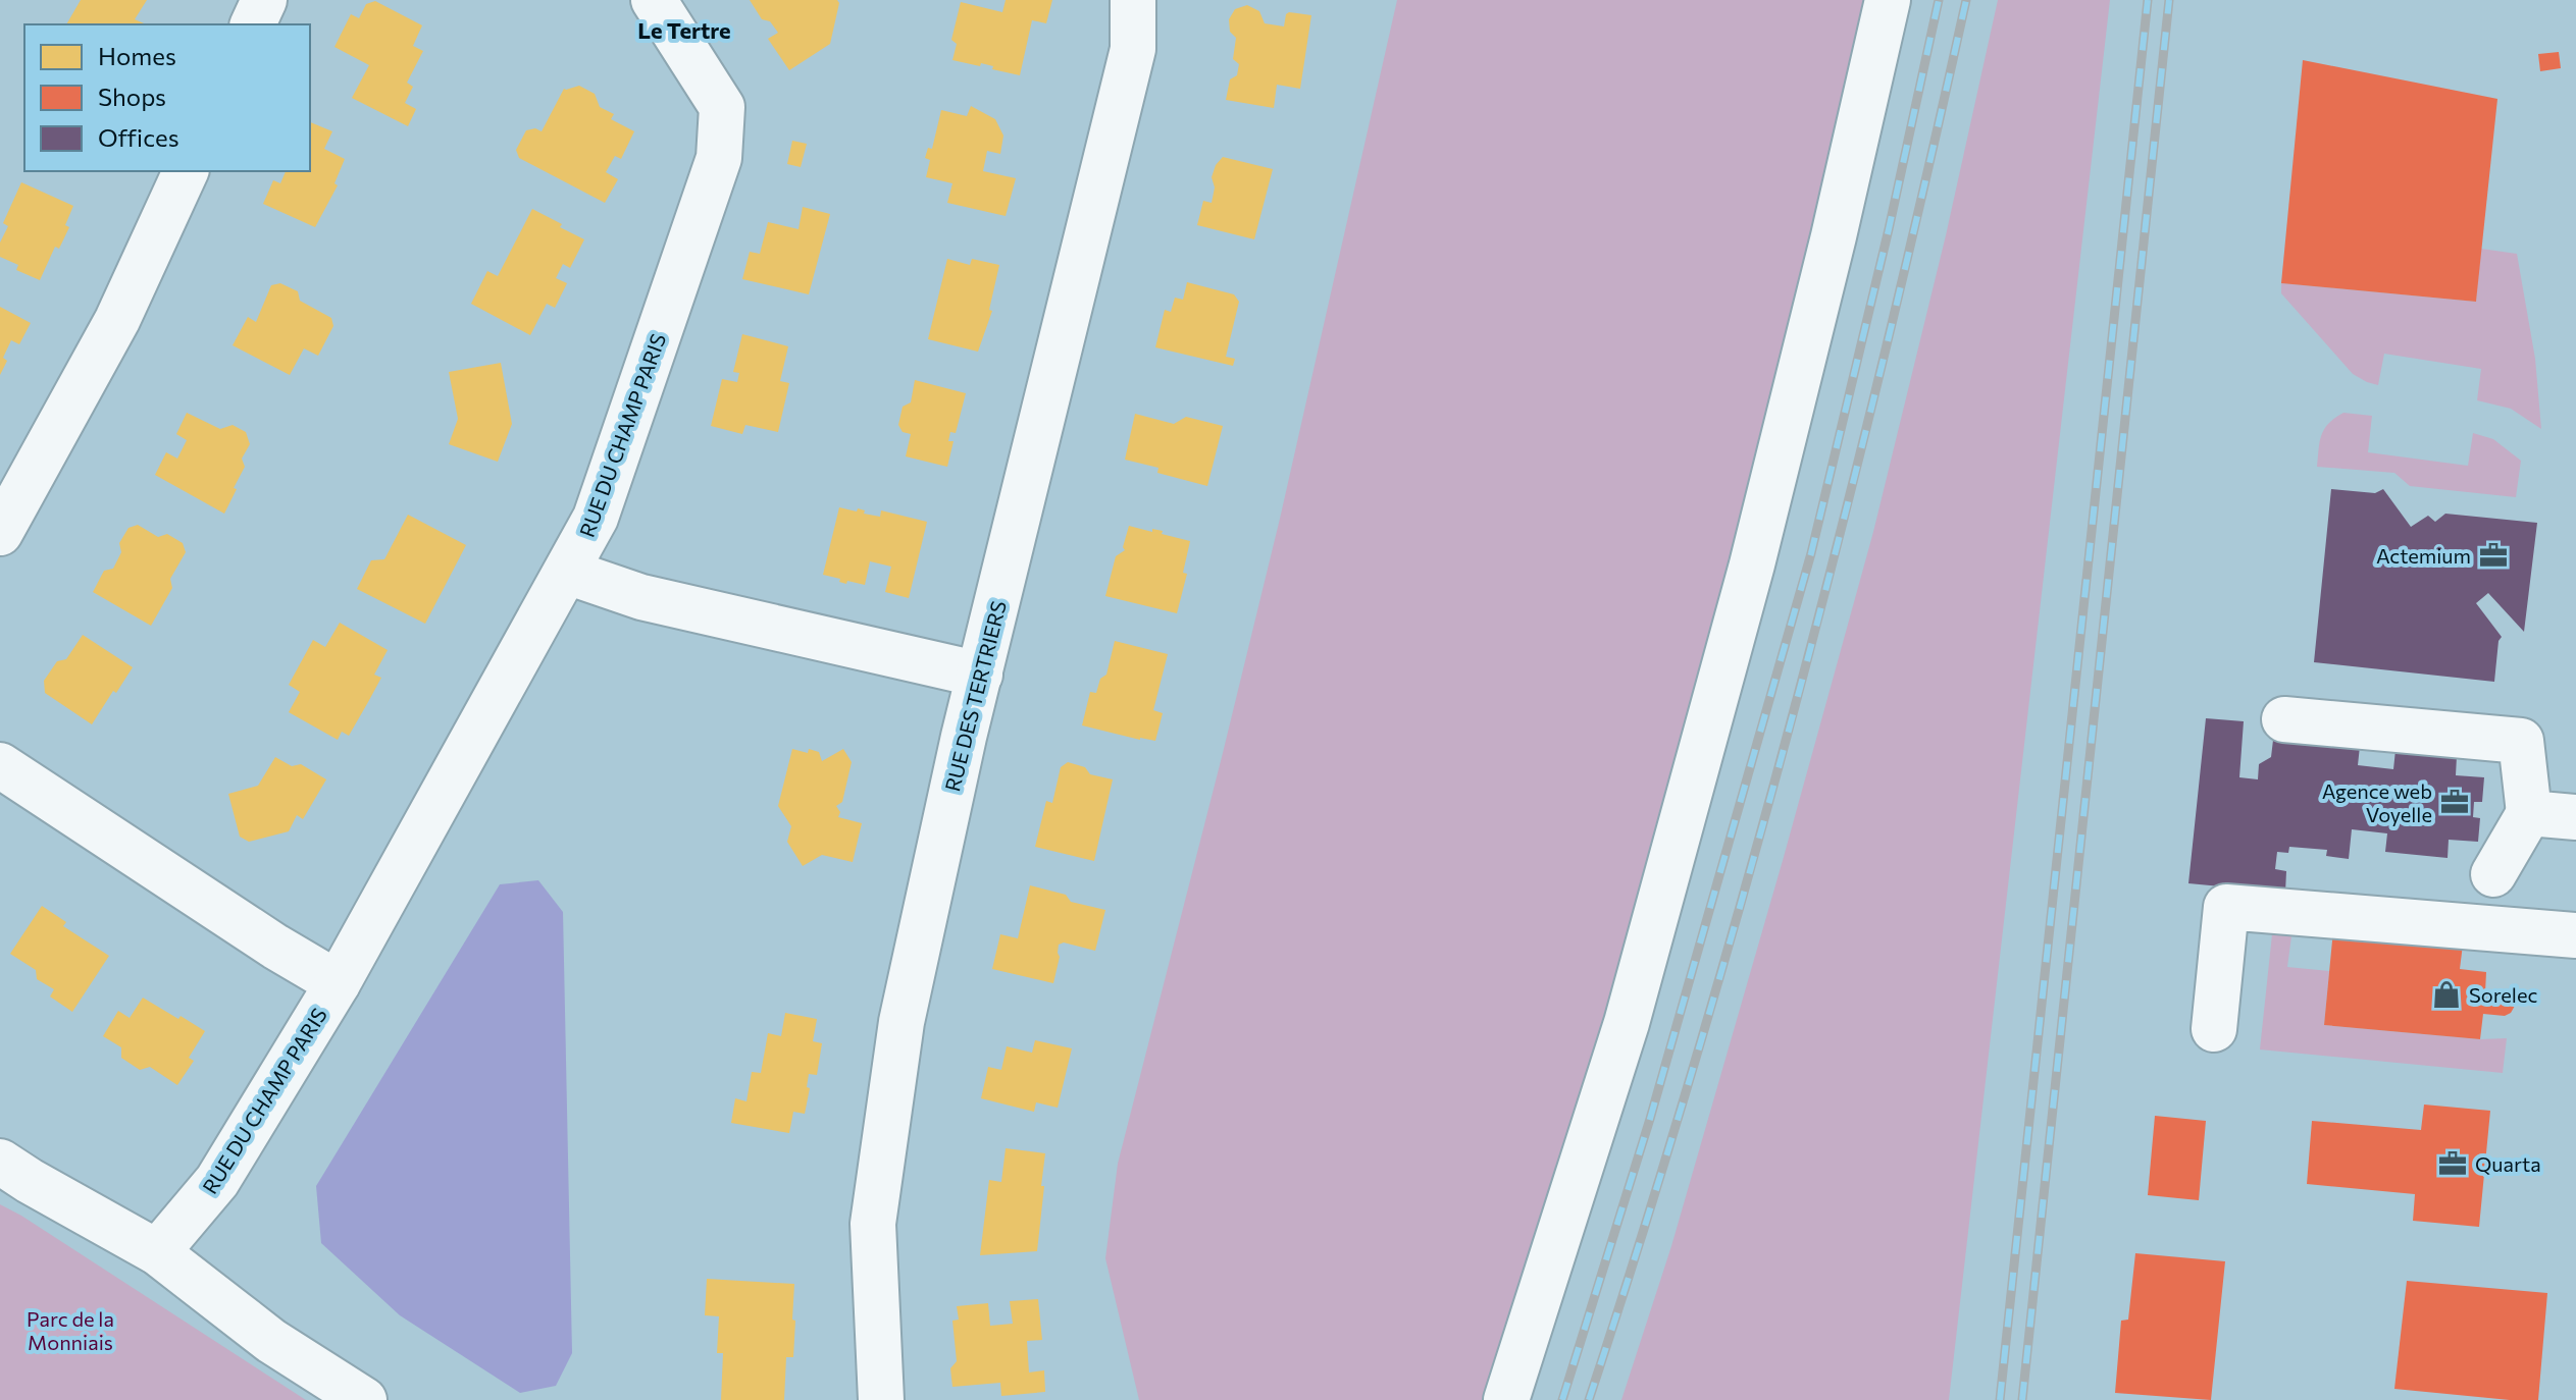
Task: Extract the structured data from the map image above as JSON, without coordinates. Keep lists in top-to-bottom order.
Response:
{
  "streets": {
    "street": ["RUE DU CHAMP PARIS", "RUE DES TERTRIERS"]
  },
  "districts": ["Le Tertre"],
  "parks": ["Parc de la Monniais"],
  "places": {
    "office": ["Actemium", "Agence web Voyelle", "Quarta"],
    "shop": ["Sorelec"]
  },
  "legend": ["Homes", "Shops", "Offices"]
}
